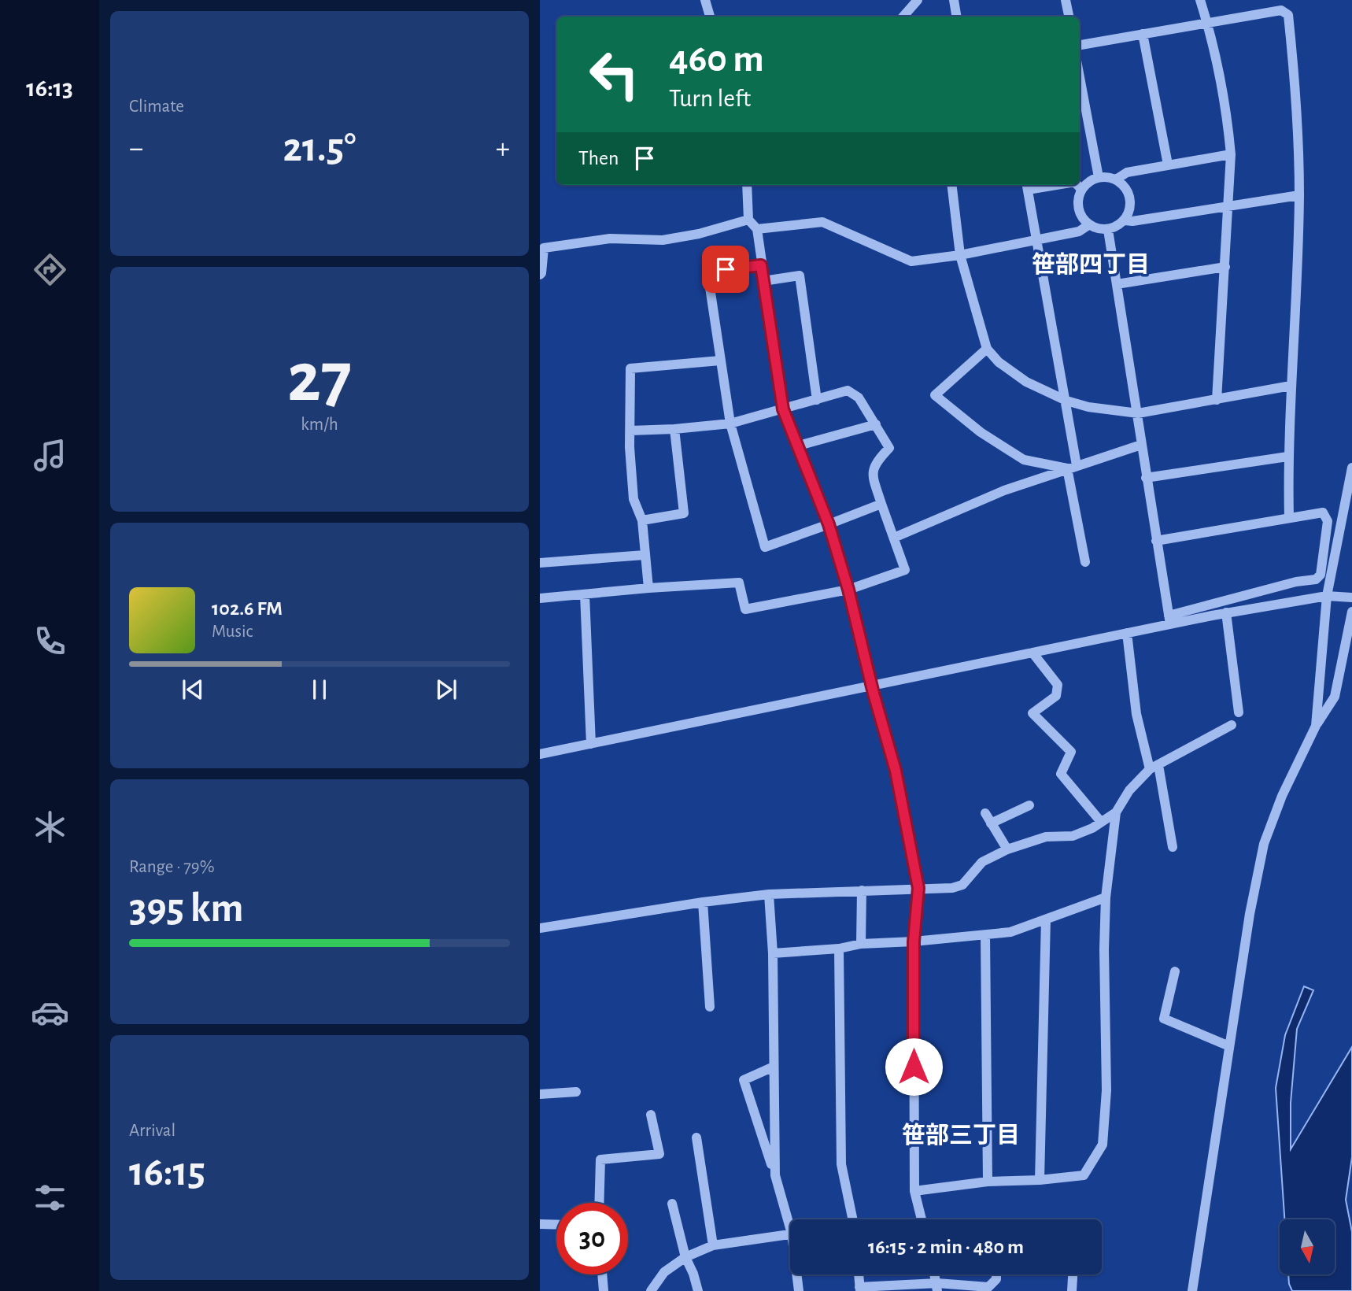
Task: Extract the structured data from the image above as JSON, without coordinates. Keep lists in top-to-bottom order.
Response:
{
  "districts": ["笹部四丁目", "笹部三丁目"],
  "north": "bottom",
  "page": {
    "tabs": "16:13",
    "tile": [
      "Climate",
      ["27", "km/h"],
      ["Range · 79%", "395 km"],
      ["Arrival", "16:15"]
    ],
    "turn": ["460 m", "Turn left"],
    "heat": ["−", "21.5°", "+"],
    "then": "Then",
    "song": ["102.6 FM", "Music"],
    "limit": "30",
    "trip": "16:15 · 2 min · 480 m"
  }
}
